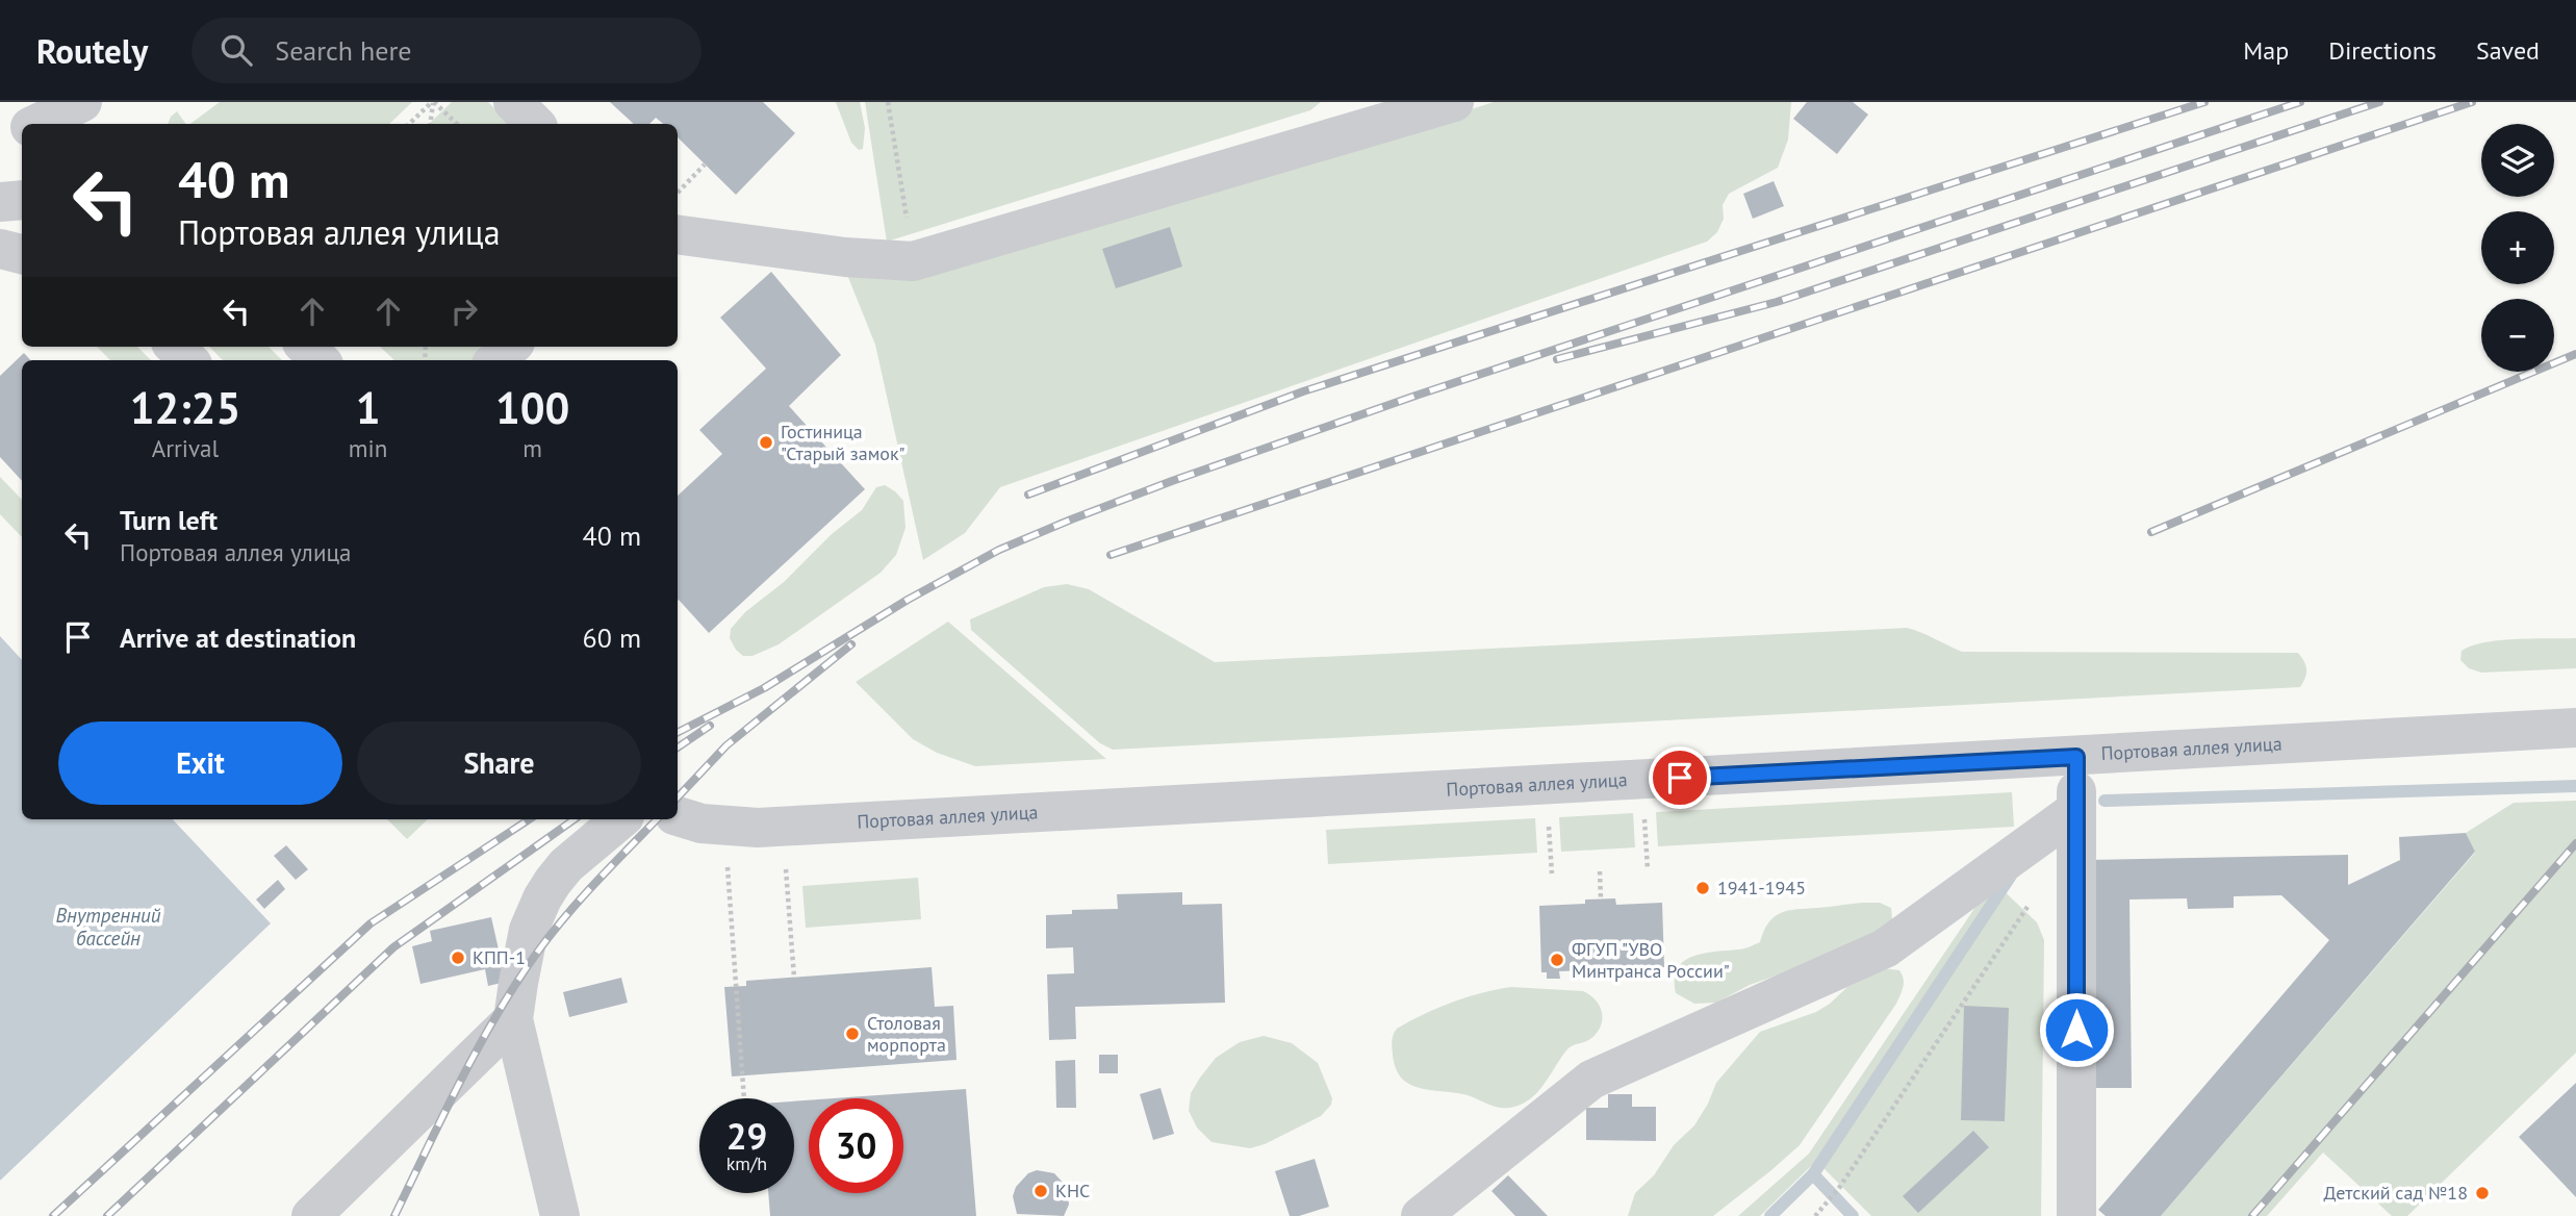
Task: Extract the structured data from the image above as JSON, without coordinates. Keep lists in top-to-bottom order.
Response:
{
  "streets": {
    "street": ["Портовая аллея улица"]
  },
  "water": ["Внутренний бассейн"],
  "places": [
    "Гостиница \"Старый замок\"",
    "1941-1945",
    "КПП-1",
    "ФГУП \"УВО Минтранса России\"",
    "Столовая морпорта",
    "КНС",
    "Детский сад №18"
  ],
  "page": {
    "header": "Routely",
    "search": "Search here",
    "nav": ["Map", "Directions", "Saved"],
    "map_buttons": ["+", "−"],
    "turn": ["40 m", "Портовая аллея улица"],
    "eta": [
      "12:25",
      "Arrival",
      "1",
      "min",
      "100",
      "m"
    ],
    "list": [
      {
        "name": "Turn left",
        "note": "Портовая аллея улица",
        "value": "40 m"
      },
      {
        "name": "Arrive at destination",
        "value": "60 m"
      }
    ],
    "buttons": ["Exit", "Share"],
    "speed": "29 km/h",
    "limit": "30"
  }
}
